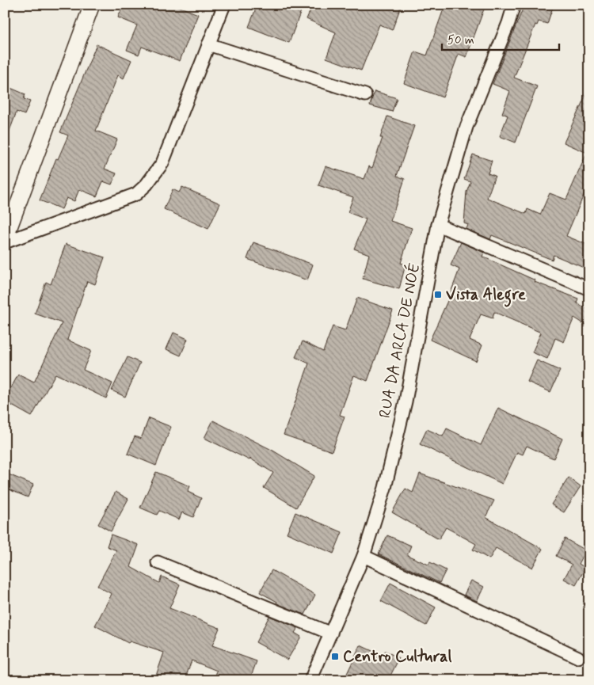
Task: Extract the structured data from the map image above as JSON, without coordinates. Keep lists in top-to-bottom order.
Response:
{
  "streets": {
    "street": ["RUA DA ARCA DE NOÉ"]
  },
  "places": {
    "transit": ["Vista Alegre", "Centro Cultural"]
  },
  "scale_bar": "50 m"
}
